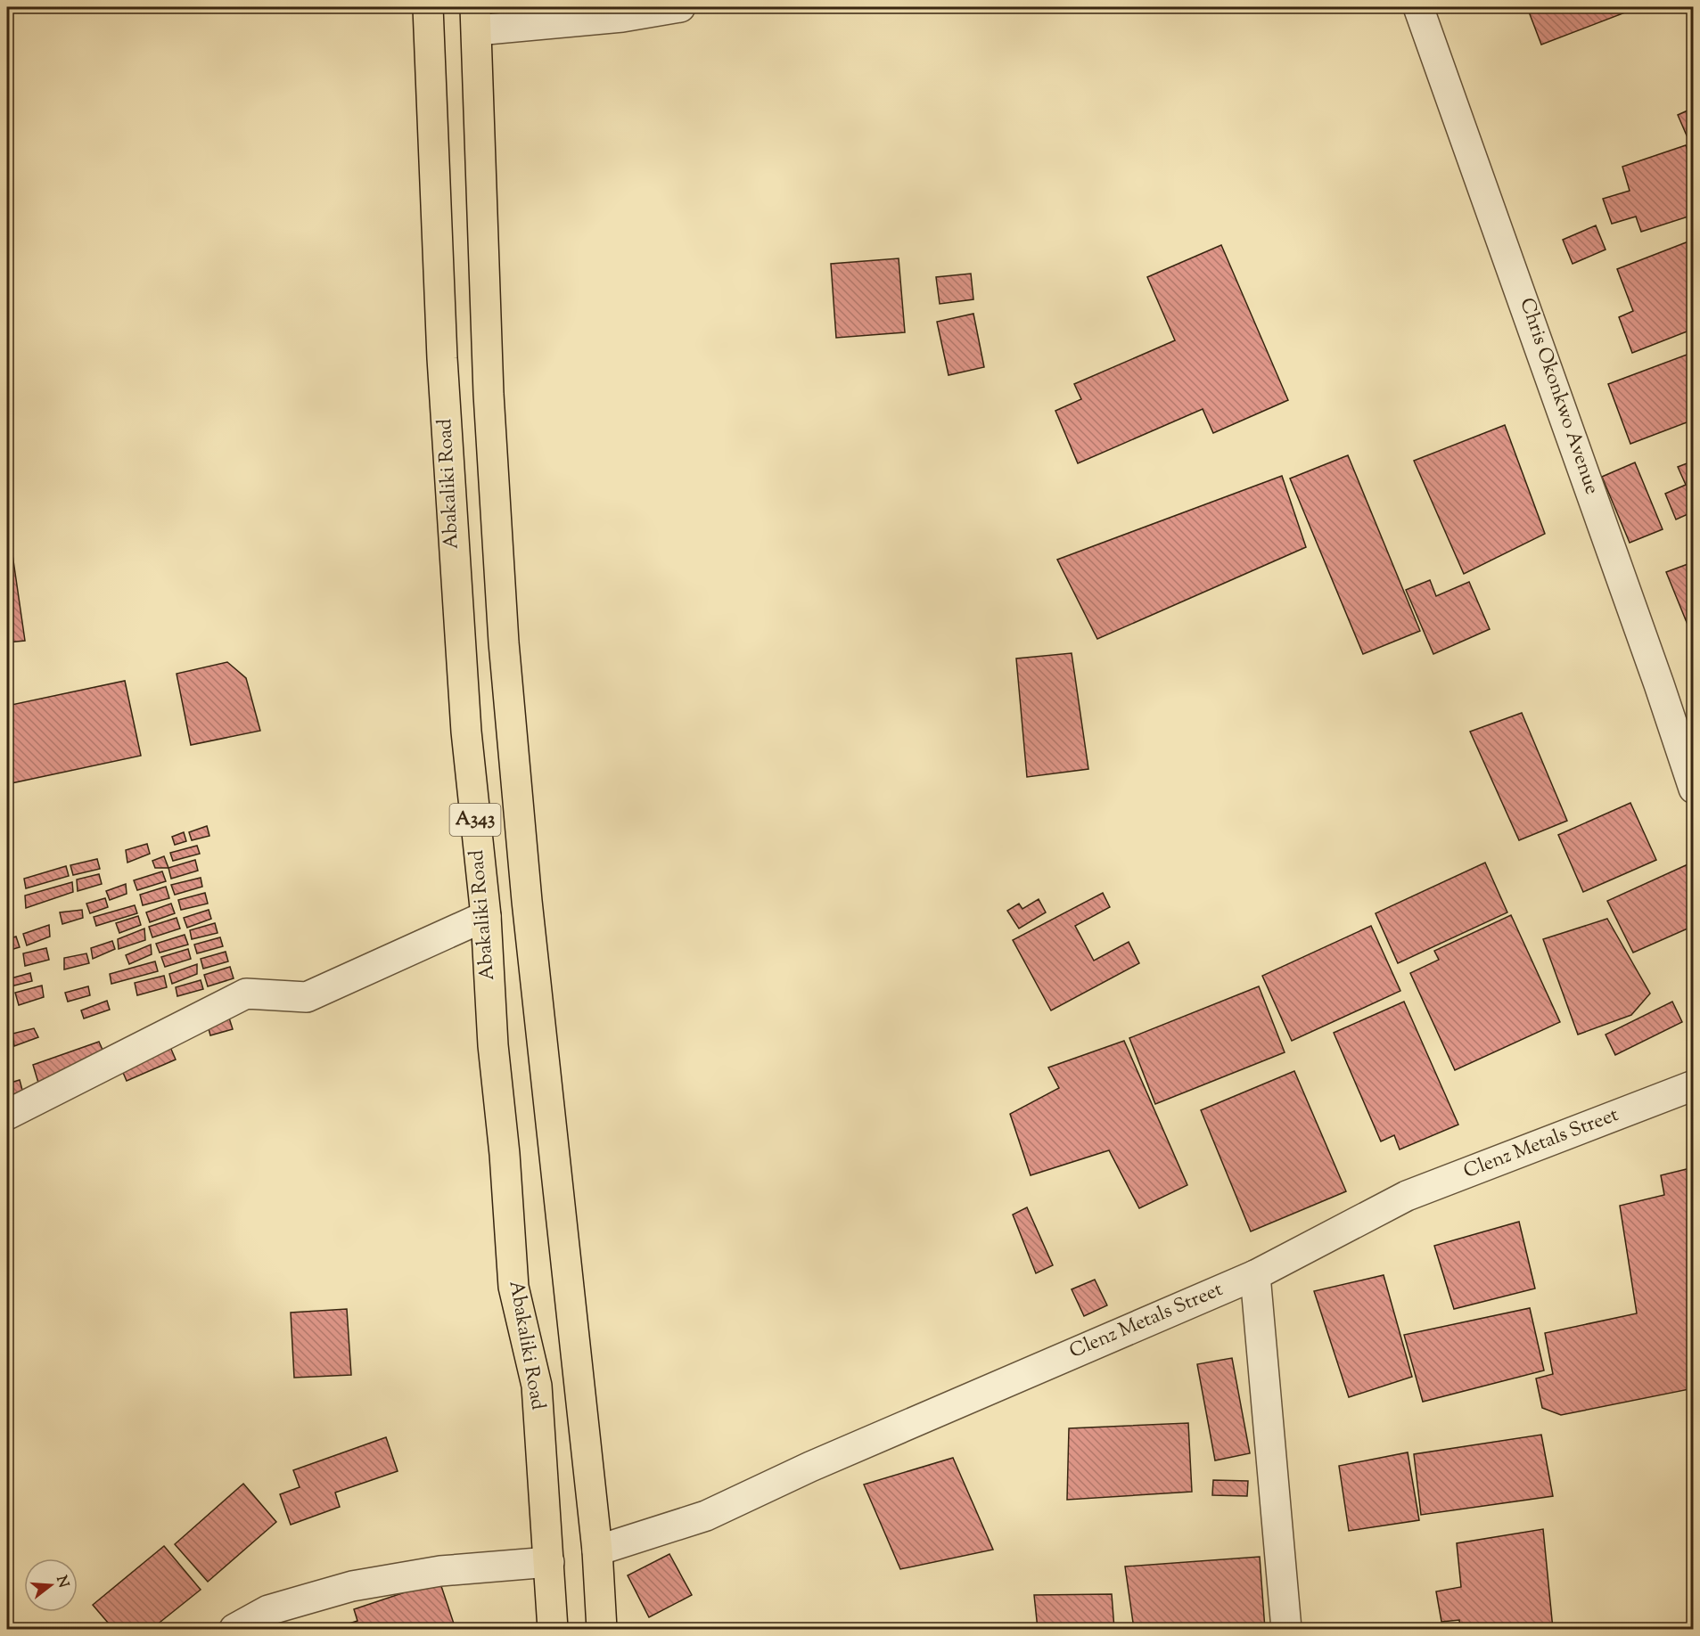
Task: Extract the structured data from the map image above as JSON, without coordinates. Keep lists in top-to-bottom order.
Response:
{
  "streets": {
    "highway": ["Abakaliki Road", "A343"],
    "street": ["Chris Okonkwo Avenue", "Clenz Metals Street"]
  },
  "crossings": [
    ["A343", "Clenz Metals Street"]
  ],
  "north": "right"
}
